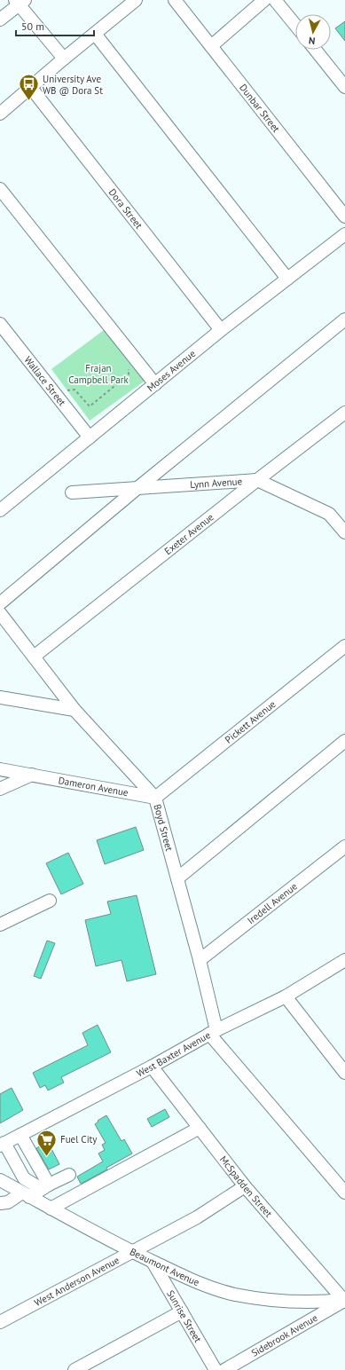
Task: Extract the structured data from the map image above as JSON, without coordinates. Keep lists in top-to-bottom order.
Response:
{
  "streets": {
    "street": [
      "Dunbar Street",
      "Dora Street",
      "Moses Avenue",
      "Wallace Street",
      "Lynn Avenue",
      "Exeter Avenue",
      "Pickett Avenue",
      "Dameron Avenue",
      "Boyd Street",
      "Iredell Avenue",
      "West Baxter Avenue",
      "McSpadden Street",
      "Beaumont Avenue",
      "West Anderson Avenue",
      "Sunrise Street",
      "Sidebrook Avenue"
    ]
  },
  "crossings": [
    ["Dora Street", "Moses Avenue"],
    ["Moses Avenue", "Wallace Street"],
    ["Lynn Avenue", "Exeter Avenue"],
    ["Exeter Avenue", "Boyd Street"],
    ["Pickett Avenue", "Dameron Avenue"],
    ["Pickett Avenue", "Boyd Street"],
    ["Dameron Avenue", "Boyd Street"],
    ["Boyd Street", "Iredell Avenue"],
    ["Boyd Street", "West Baxter Avenue"],
    ["West Baxter Avenue", "McSpadden Street"],
    ["McSpadden Street", "Beaumont Avenue"],
    ["McSpadden Street", "West Anderson Avenue"],
    ["McSpadden Street", "Sidebrook Avenue"],
    ["Beaumont Avenue", "West Anderson Avenue"],
    ["Beaumont Avenue", "Sunrise Street"],
    ["Beaumont Avenue", "Sidebrook Avenue"]
  ],
  "parks": ["Frajan Campbell Park"],
  "places": {
    "bus stop": ["University Ave WB @ Dora St"],
    "supermarket": ["Fuel City"]
  },
  "scale_bar": "50 m",
  "north": "bottom"
}
